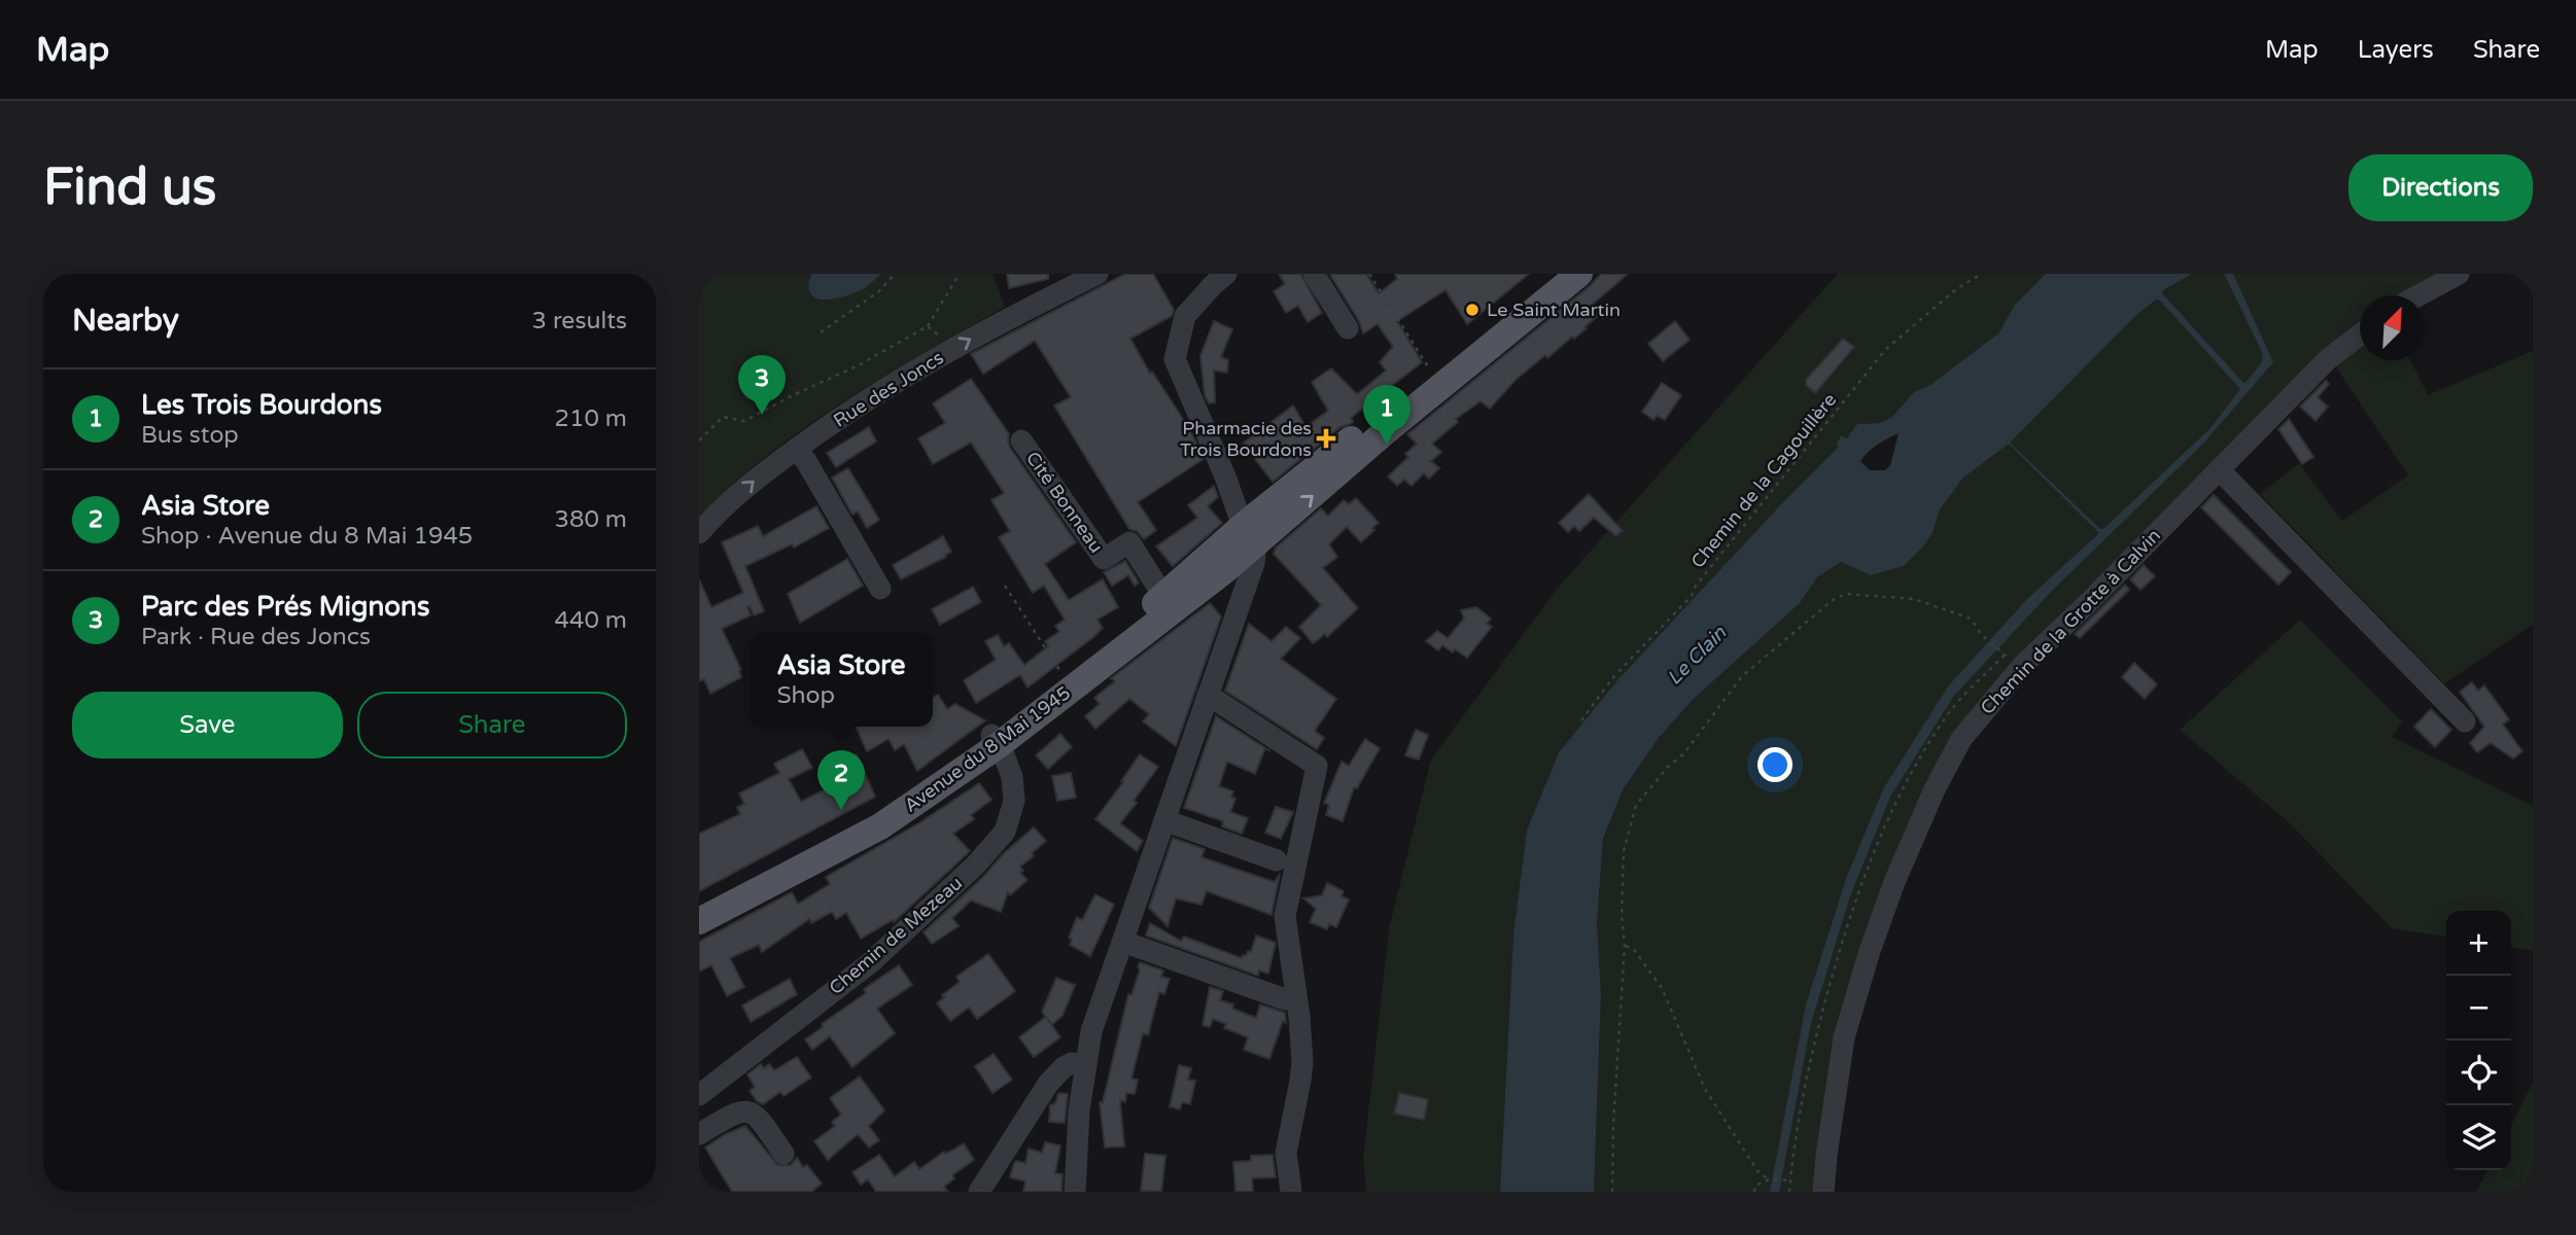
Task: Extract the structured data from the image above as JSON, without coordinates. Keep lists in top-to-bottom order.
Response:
{
  "streets": {
    "main road": ["Avenue du 8 Mai 1945"],
    "street": [
      "Rue des Joncs",
      "Cité Bonneau",
      "Chemin de la Grotte à Calvin",
      "Chemin de Mezeau"
    ],
    "path": ["Chemin de la Cagouillère"]
  },
  "crossings": [
    ["Cité Bonneau", "Avenue du 8 Mai 1945"],
    ["Avenue du 8 Mai 1945", "Chemin de Mezeau"]
  ],
  "one_way": ["Rue des Joncs"],
  "water": ["Le Clain"],
  "places": {
    "other": ["Le Saint Martin"],
    "health": ["Pharmacie des Trois Bourdons"]
  },
  "north": "top right",
  "page": {
    "header": "Map",
    "nav": ["Map", "Layers", "Share"],
    "buttons": [
      "Directions",
      ["Save", "Share"]
    ],
    "title": "Find us",
    "heading": ["Nearby", "3 results"],
    "pins": ["3", "1", "2"],
    "list": [
      {
        "mark": "1",
        "name": "Les Trois Bourdons",
        "note": "Bus stop",
        "value": "210 m"
      },
      {
        "mark": "2",
        "name": "Asia Store",
        "note": "Shop · Avenue du 8 Mai 1945",
        "value": "380 m"
      },
      {
        "mark": "3",
        "name": "Parc des Prés Mignons",
        "note": "Park · Rue des Joncs",
        "value": "440 m"
      }
    ],
    "popup": ["Asia Store", "Shop"],
    "map_buttons": ["+", "−"]
  }
}
